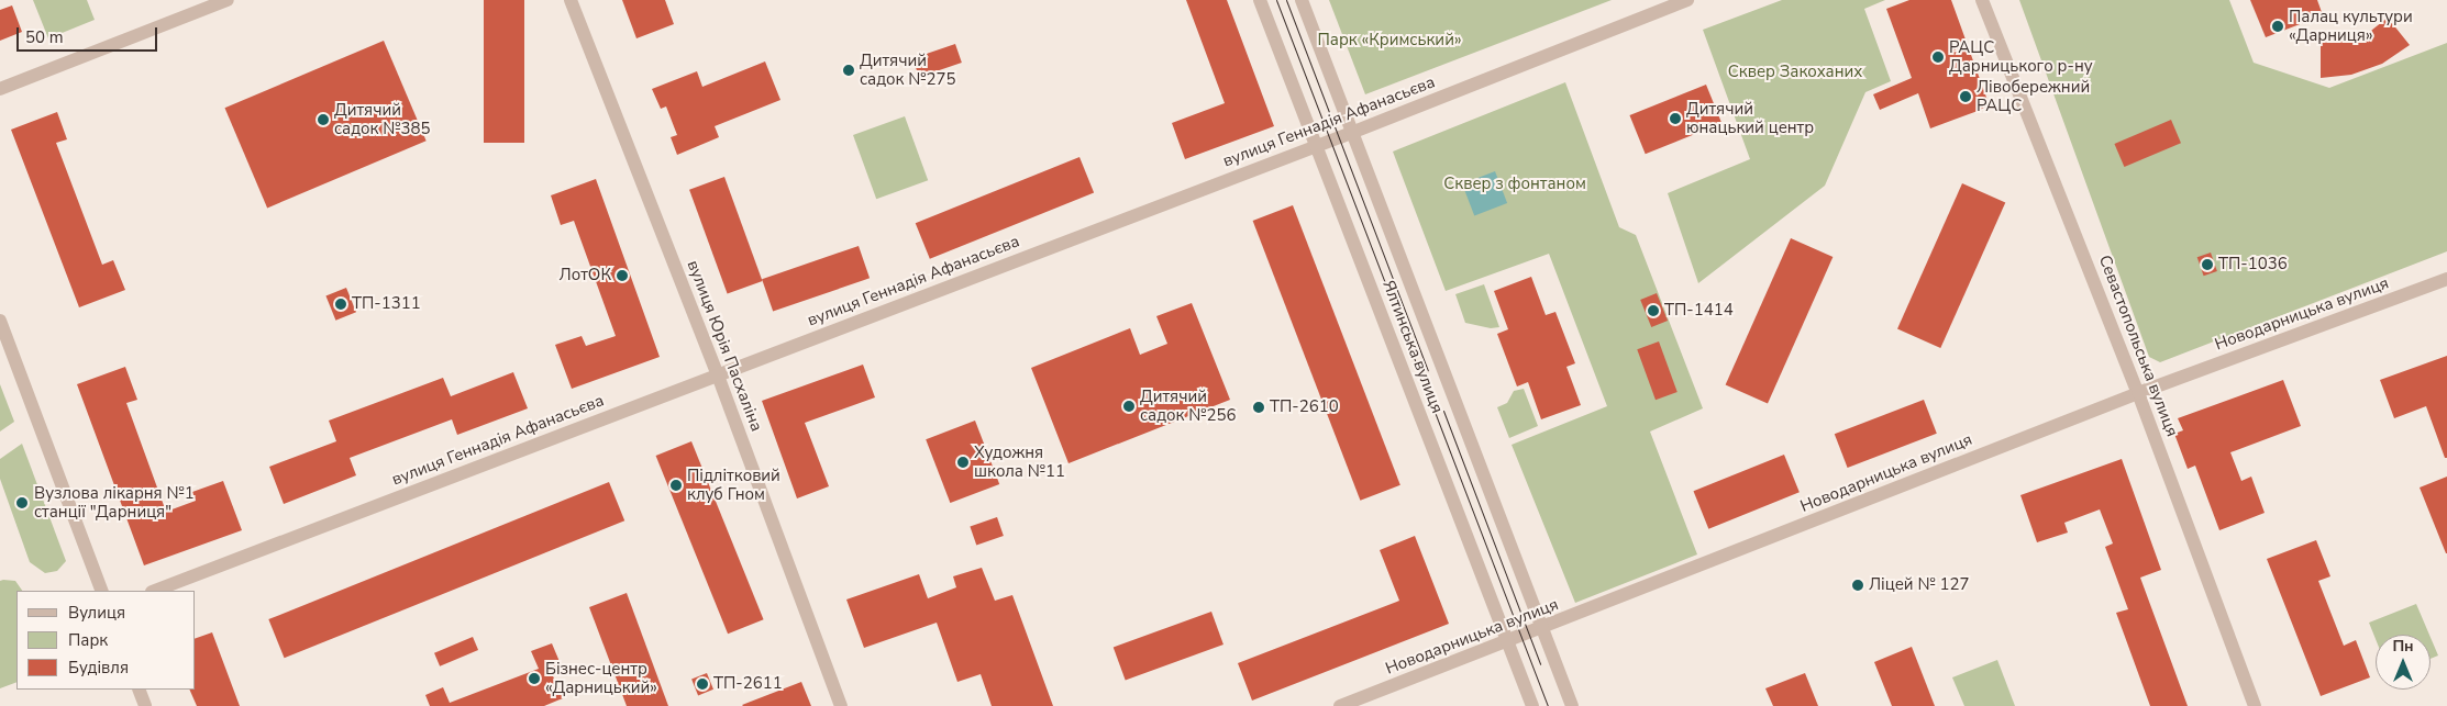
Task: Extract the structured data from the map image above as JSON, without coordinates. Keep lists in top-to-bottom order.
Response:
{
  "streets": {
    "street": [
      "вулиця Геннадія Афанасьєва",
      "Новодарницька вулиця",
      "вулиця Юрія Пасхаліна",
      "Севастопольська вулиця",
      "Ялтинська вулиця"
    ]
  },
  "crossings": [
    ["вулиця Геннадія Афанасьєва", "вулиця Юрія Пасхаліна"],
    ["вулиця Геннадія Афанасьєва", "Ялтинська вулиця"],
    ["Новодарницька вулиця", "Севастопольська вулиця"],
    ["Новодарницька вулиця", "Ялтинська вулиця"]
  ],
  "parks": ["Парк «Кримський»", "Сквер Закоханих", "Сквер з фонтаном"],
  "places": [
    "Палац культури «Дарниця»",
    "РАЦС Дарницького р-ну",
    "Дитячий садок №275",
    "Лівобережний РАЦС",
    "Дитячий юнацький центр",
    "Дитячий садок №385",
    "ТП-1036",
    "ЛотОК",
    "ТП-1311",
    "ТП-1414",
    "Дитячий садок №256",
    "ТП-2610",
    "Художня школа №11",
    "Підлітковий клуб Гном",
    "Вузлова лікарня №1 станції \"Дарниця\"",
    "Ліцей № 127",
    "Бізнес-центр «Дарницький»",
    "ТП-2611"
  ],
  "legend": ["Вулиця", "Парк", "Будівля"],
  "scale_bar": "50 m",
  "north": "top"
}
